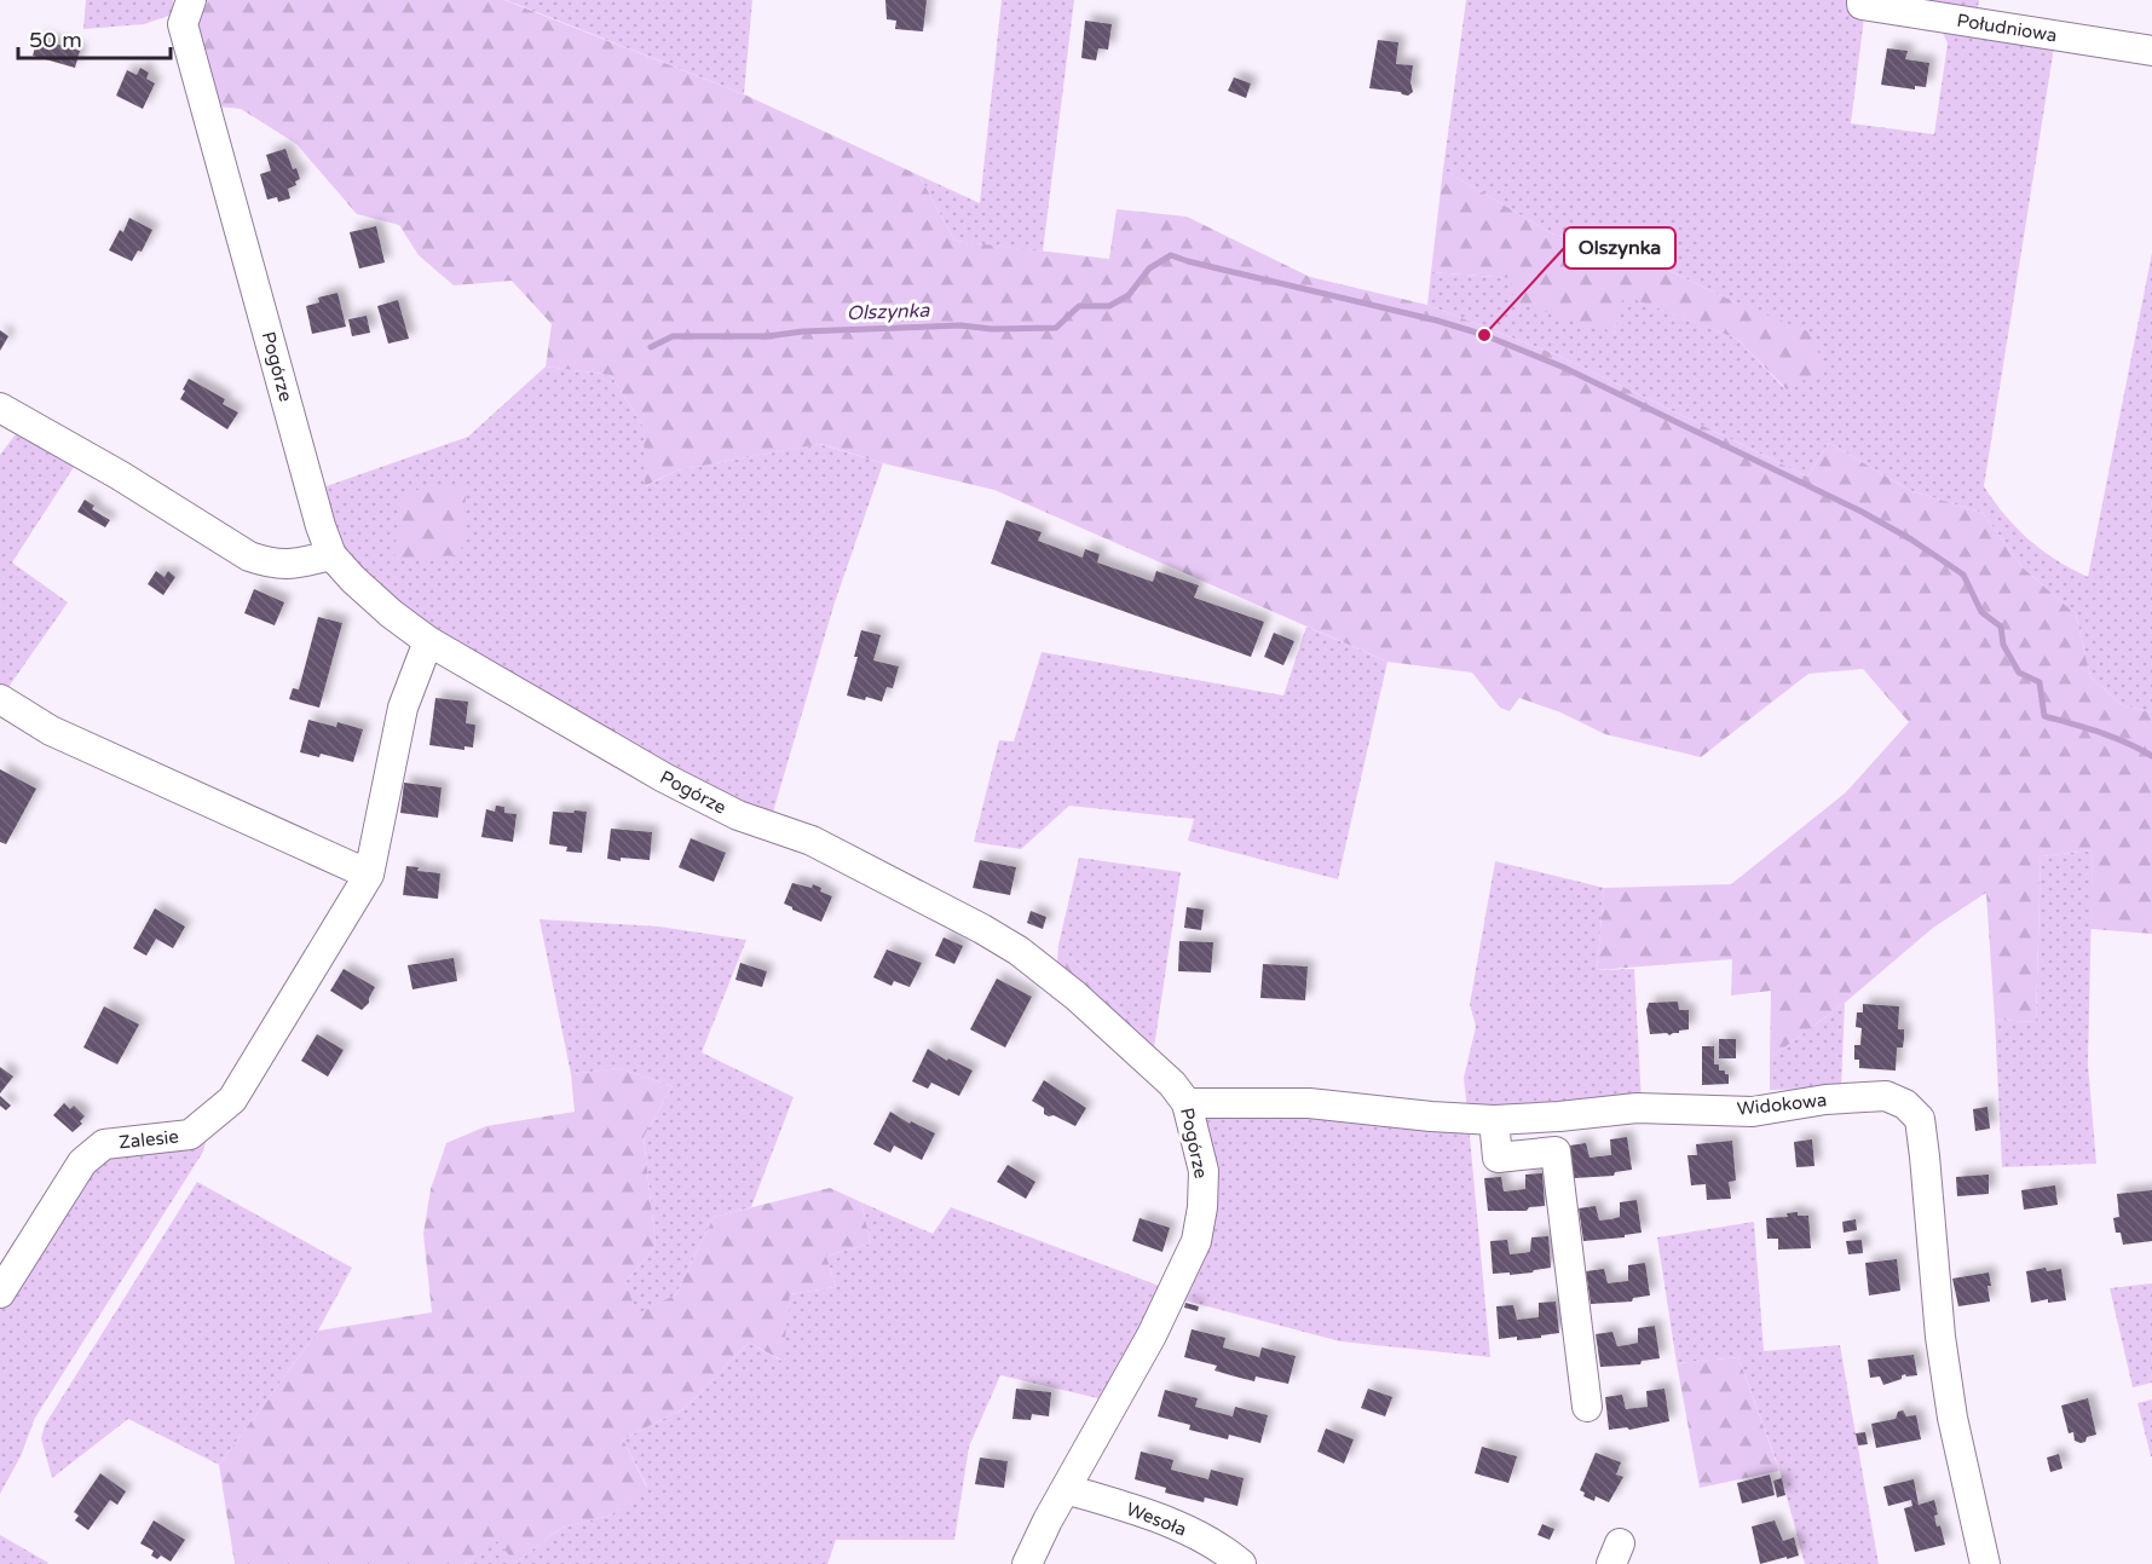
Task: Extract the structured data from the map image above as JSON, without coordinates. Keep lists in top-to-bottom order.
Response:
{
  "streets": {
    "street": [
      "Południowa",
      "Pogórze",
      "Widokowa",
      "Zalesie",
      "Wesoła"
    ]
  },
  "crossings": [
    ["Pogórze", "Widokowa"],
    ["Pogórze", "Zalesie"],
    ["Pogórze", "Wesoła"]
  ],
  "water": ["Olszynka"],
  "places": ["Olszynka"],
  "scale_bar": "50 m"
}
